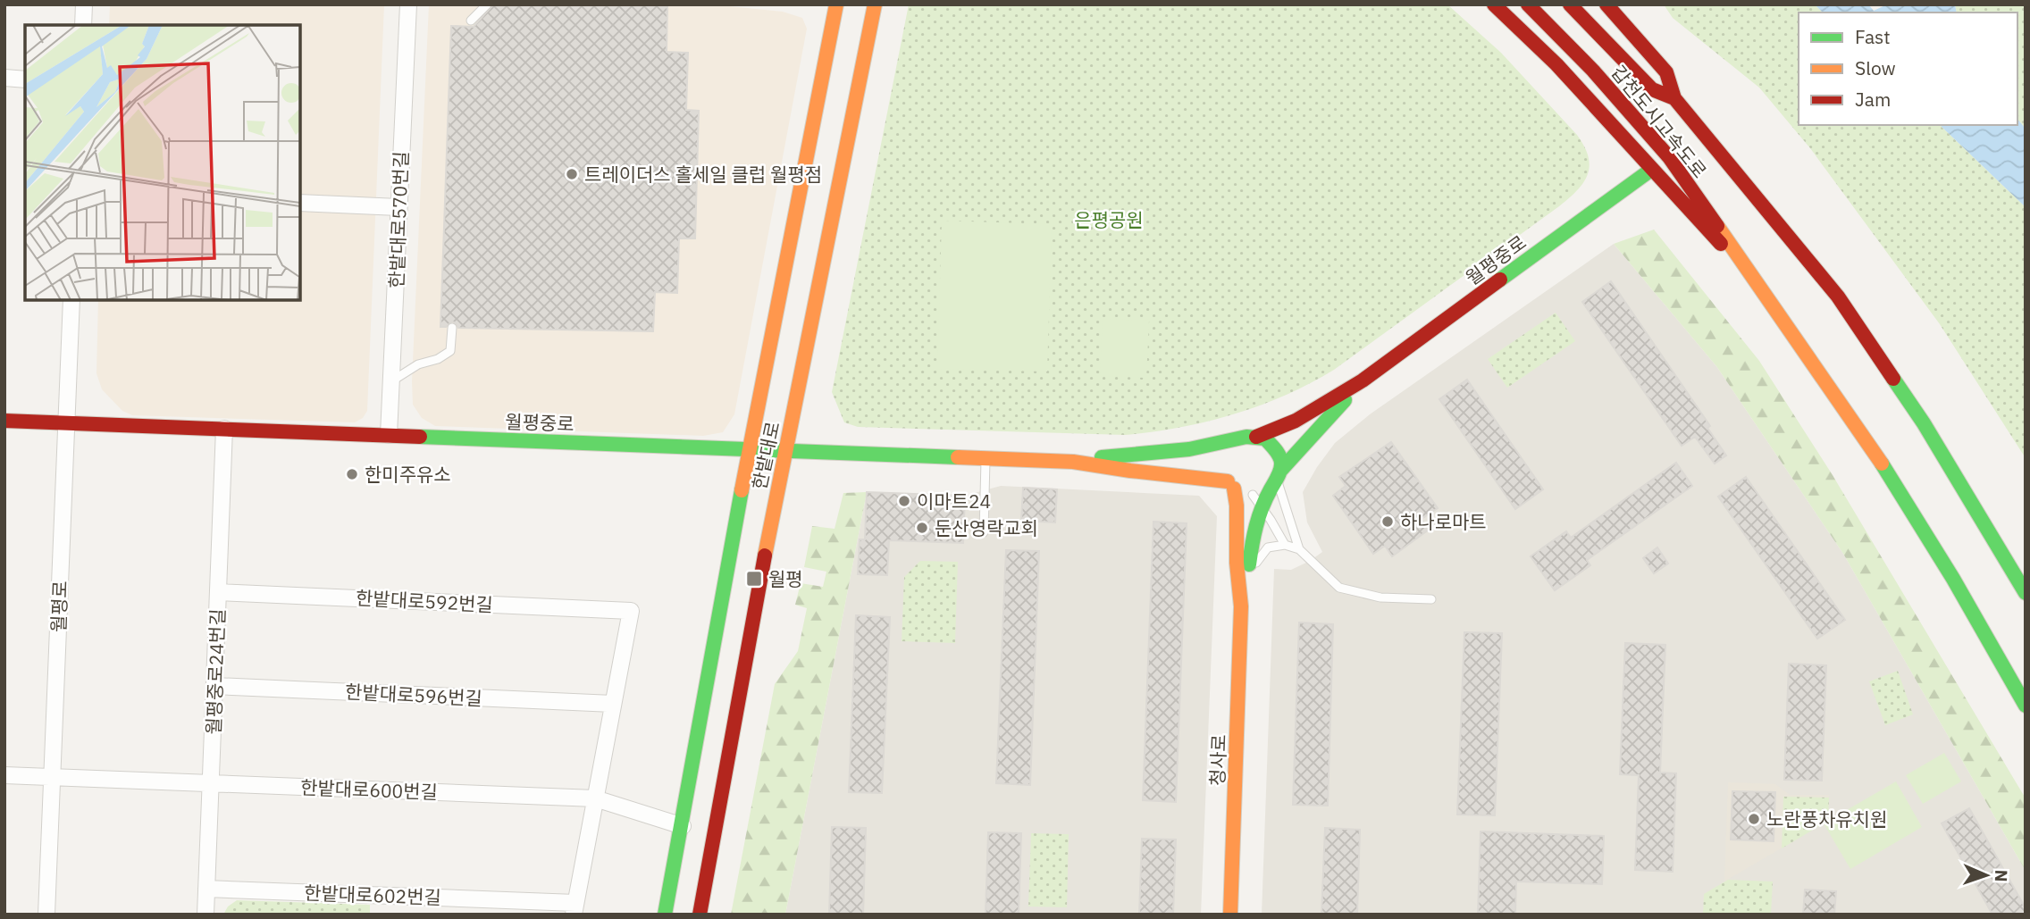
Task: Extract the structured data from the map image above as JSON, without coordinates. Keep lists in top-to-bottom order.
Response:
{
  "streets": {
    "main road": [
      "갑천도시고속도로",
      "월평중로",
      "한밭대로",
      "청사로"
    ],
    "street": [
      "한밭대로570번길",
      "한밭대로592번길",
      "월평로",
      "월평중로24번길",
      "한밭대로596번길",
      "한밭대로600번길",
      "한밭대로602번길"
    ]
  },
  "crossings": [
    ["한밭대로570번길", "월평중로"],
    ["월평중로", "한밭대로"],
    ["월평중로", "월평로"],
    ["월평중로", "월평중로24번길"],
    ["한밭대로", "한밭대로600번길"],
    ["한밭대로592번길", "월평중로24번길"],
    ["한밭대로592번길", "한밭대로596번길"],
    ["월평로", "한밭대로600번길"],
    ["월평중로24번길", "한밭대로596번길"],
    ["월평중로24번길", "한밭대로600번길"],
    ["월평중로24번길", "한밭대로602번길"]
  ],
  "parks": ["은평공원"],
  "places": {
    "other": [
      "트레이더스 홀세일 클럽 월평점",
      "한미주유소",
      "이마트24",
      "하나로마트",
      "둔산영락교회",
      "노란풍차유치원"
    ],
    "transit": ["월평"]
  },
  "legend": ["Fast", "Slow", "Jam"],
  "north": "right"
}
